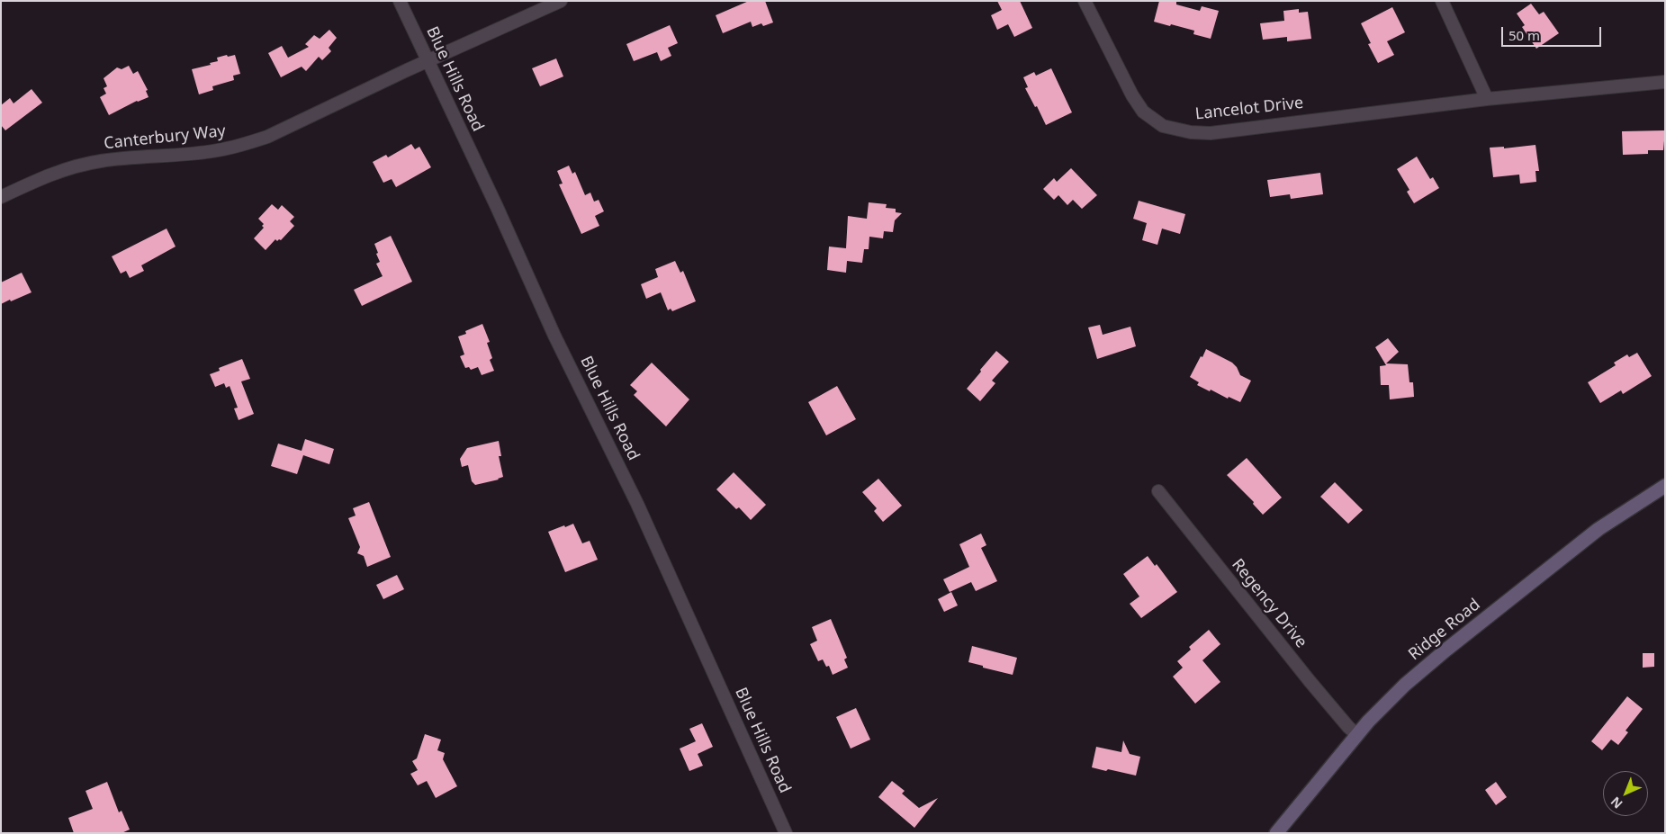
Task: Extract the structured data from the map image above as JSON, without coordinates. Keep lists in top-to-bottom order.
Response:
{
  "streets": {
    "street": [
      "Blue Hills Road",
      "Lancelot Drive",
      "Canterbury Way",
      "Regency Drive",
      "Ridge Road"
    ]
  },
  "crossings": [
    ["Blue Hills Road", "Canterbury Way"],
    ["Regency Drive", "Ridge Road"]
  ],
  "scale_bar": "50 m",
  "north": "bottom left"
}
